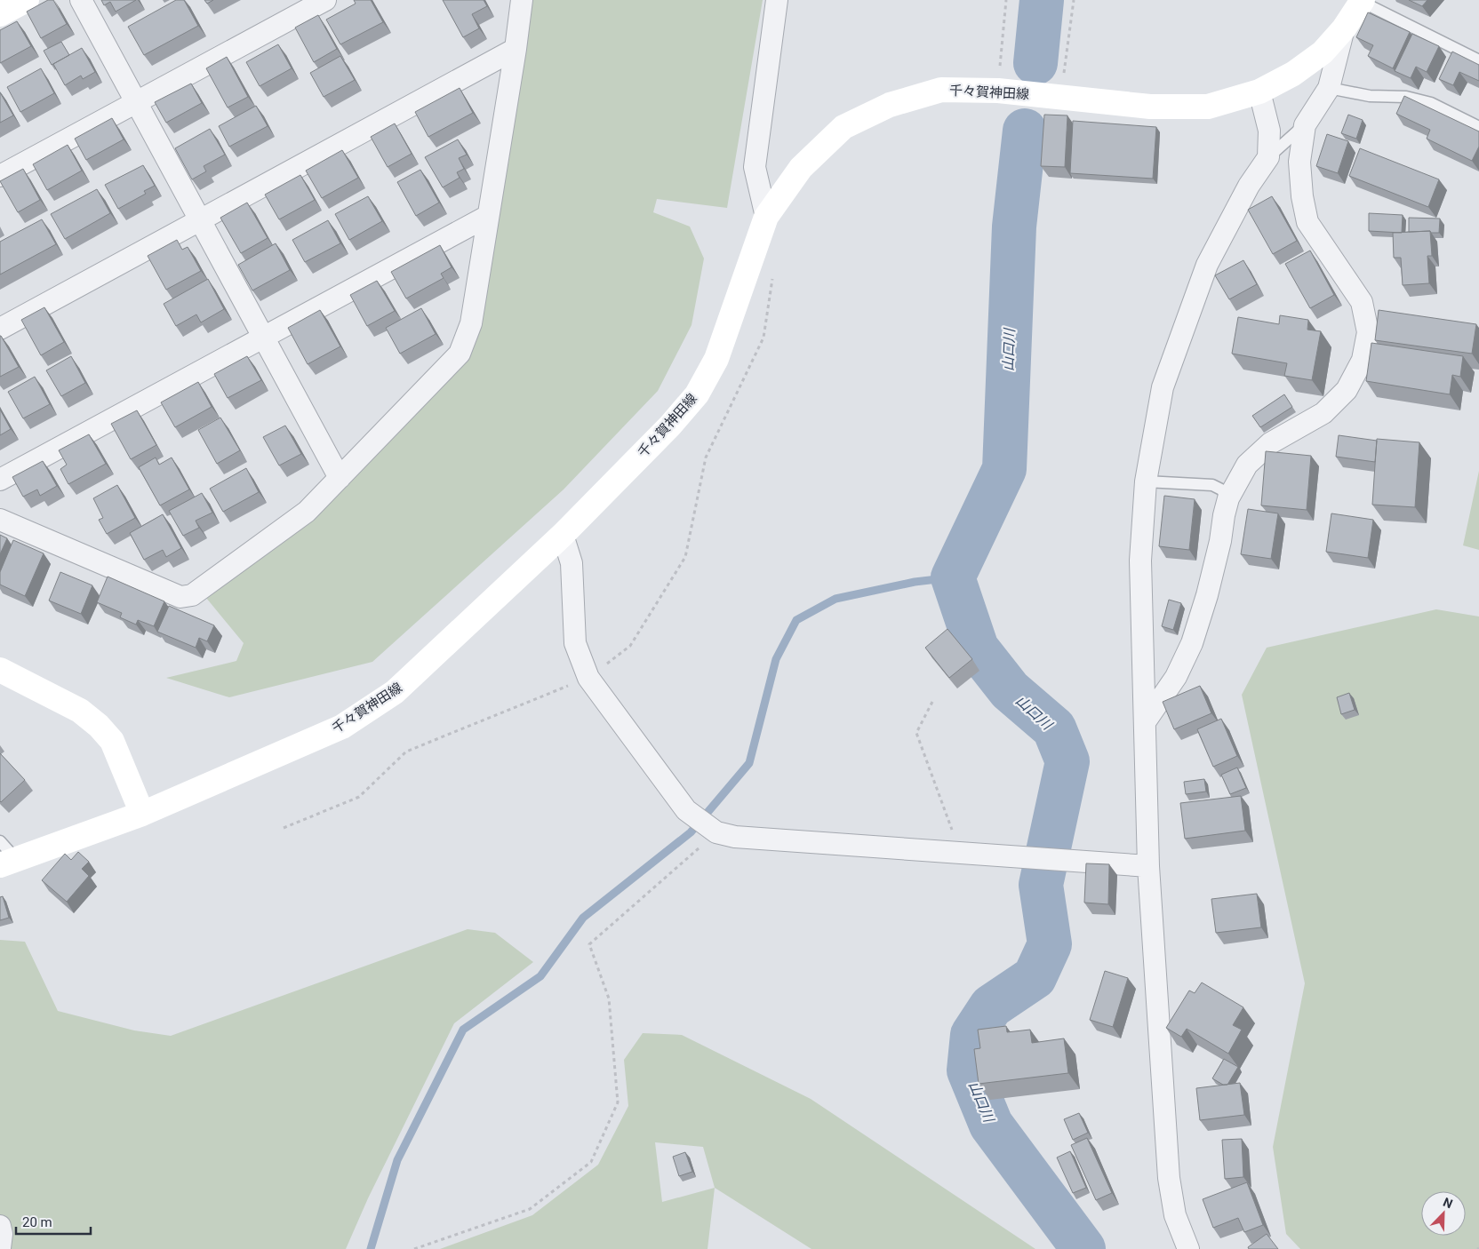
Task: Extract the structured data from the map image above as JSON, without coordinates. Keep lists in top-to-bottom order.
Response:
{
  "streets": {
    "main road": ["千々賀神田線"]
  },
  "water": ["山口川"],
  "scale_bar": "20 m",
  "north": "top right"
}
